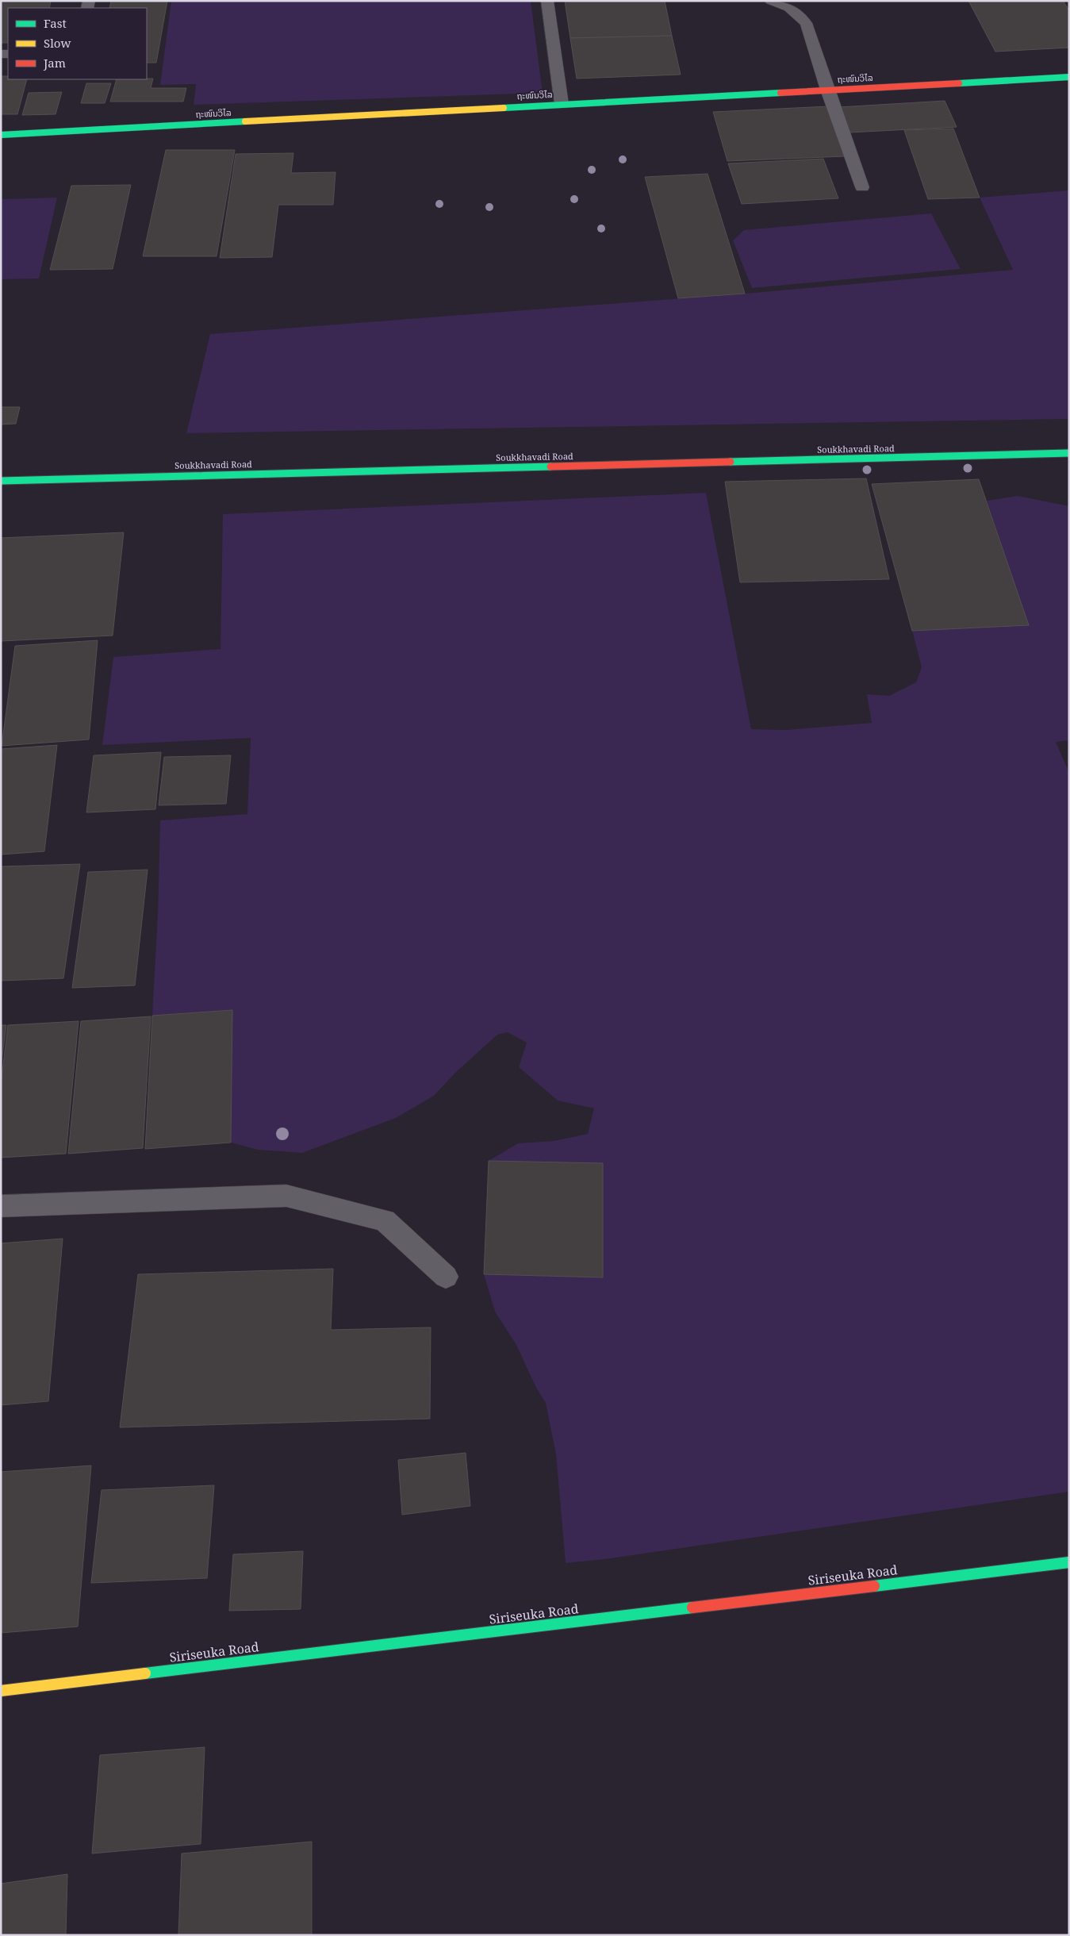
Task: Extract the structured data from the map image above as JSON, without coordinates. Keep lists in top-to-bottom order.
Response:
{
  "streets": {
    "street": ["ຖະໜົນວິໄລ", "Soukkhavadi Road", "Siriseuka Road"]
  },
  "legend": ["Fast", "Slow", "Jam"]
}
